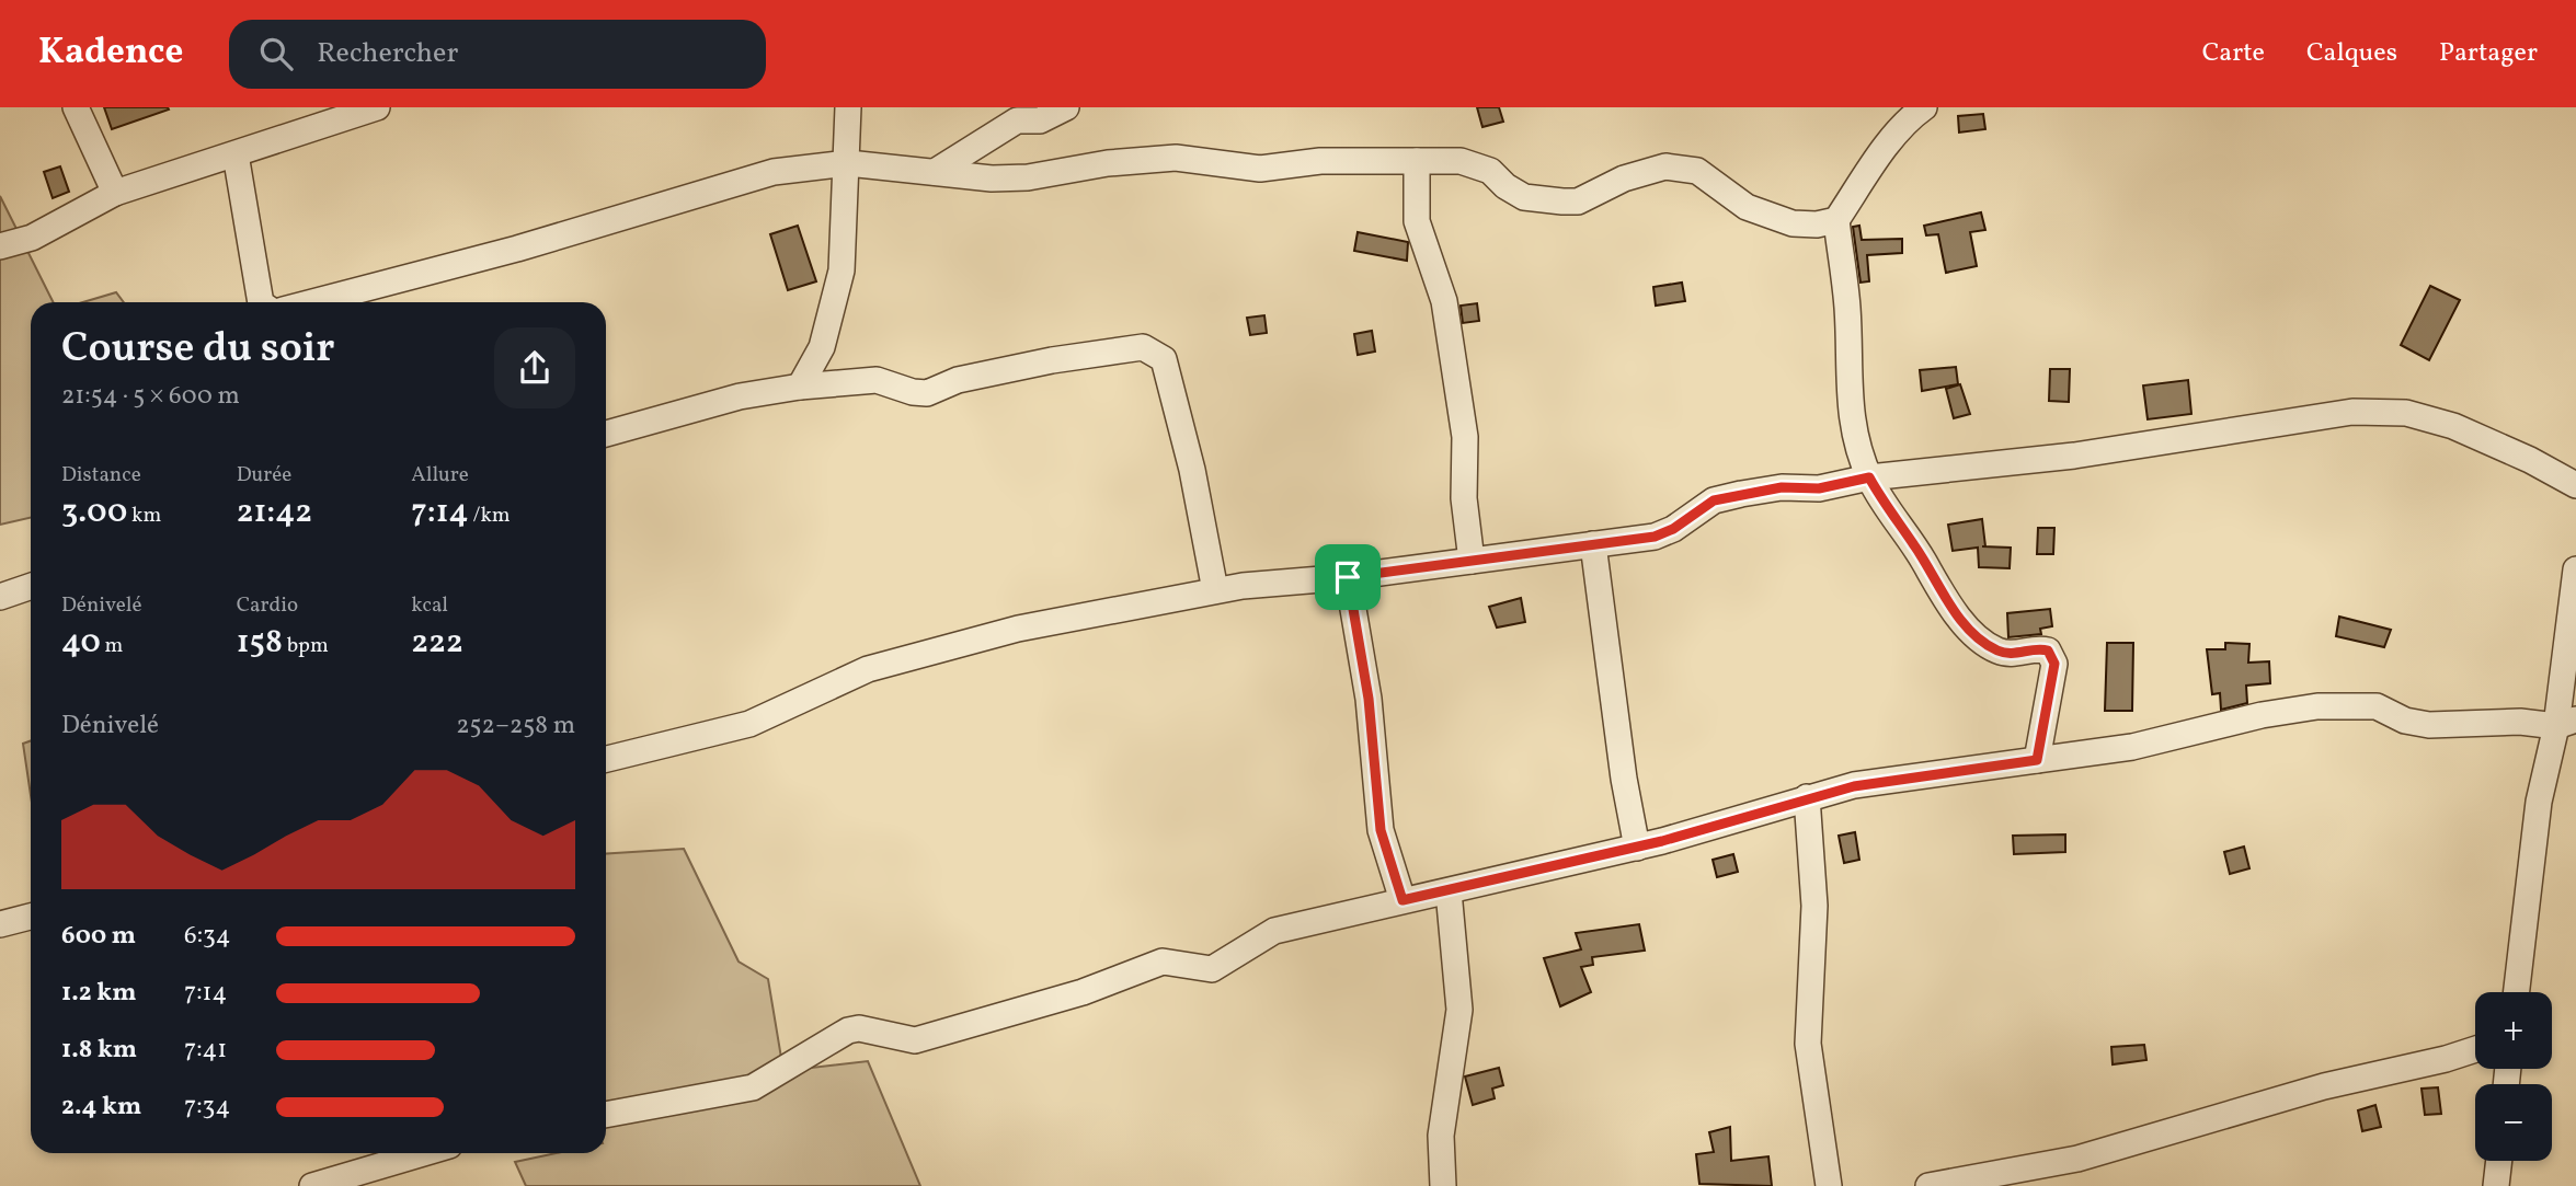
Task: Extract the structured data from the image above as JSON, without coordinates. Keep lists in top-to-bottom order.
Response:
{
  "page": {
    "header": "Kadence",
    "search": "Rechercher",
    "nav": ["Carte", "Calques", "Partager"],
    "heading": ["Course du soir", "21:54 · 5 × 600 m"],
    "stats": [
      ["Distance", "3.00 km"],
      ["Durée", "21:42"],
      ["Allure", "7:14 /km"],
      ["Dénivelé", "40 m"],
      ["Cardio", "158 bpm"],
      ["kcal", "222"]
    ],
    "chart": ["Dénivelé", "252–258 m"],
    "list": [
      {
        "name": "600 m",
        "note": "6:34"
      },
      {
        "name": "1.2 km",
        "note": "7:14"
      },
      {
        "name": "1.8 km",
        "note": "7:41"
      },
      {
        "name": "2.4 km",
        "note": "7:34"
      }
    ],
    "map_buttons": ["+", "−"]
  }
}
